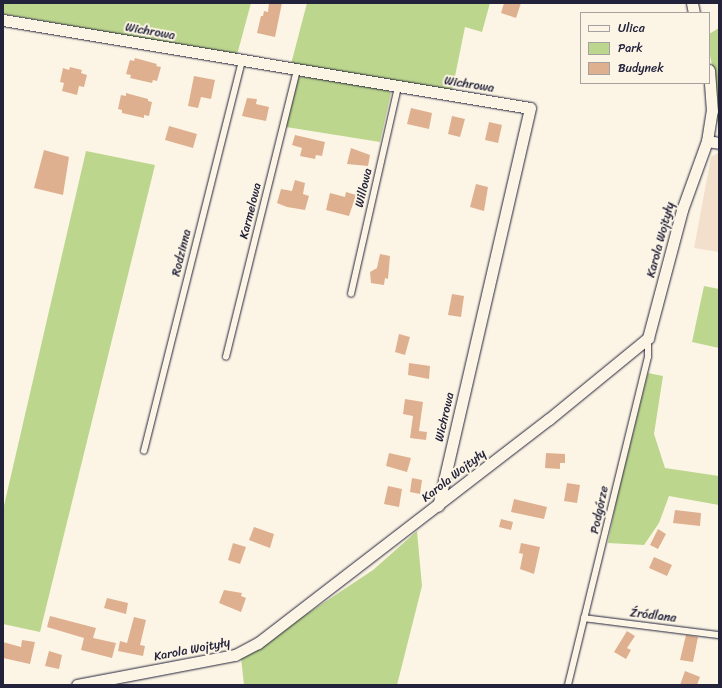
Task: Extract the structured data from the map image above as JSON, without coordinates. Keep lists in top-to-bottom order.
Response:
{
  "streets": {
    "street": ["Wichrowa", "Karola Wojtyły"],
    "lane": [
      "Willowa",
      "Karmelowa",
      "Rodzinna",
      "Podgórze",
      "Źródlana"
    ]
  },
  "crossings": [
    ["Wichrowa", "Willowa"],
    ["Wichrowa", "Karmelowa"],
    ["Wichrowa", "Karola Wojtyły"],
    ["Wichrowa", "Rodzinna"],
    ["Karola Wojtyły", "Podgórze"],
    ["Podgórze", "Źródlana"]
  ],
  "legend": ["Ulica", "Park", "Budynek"]
}
